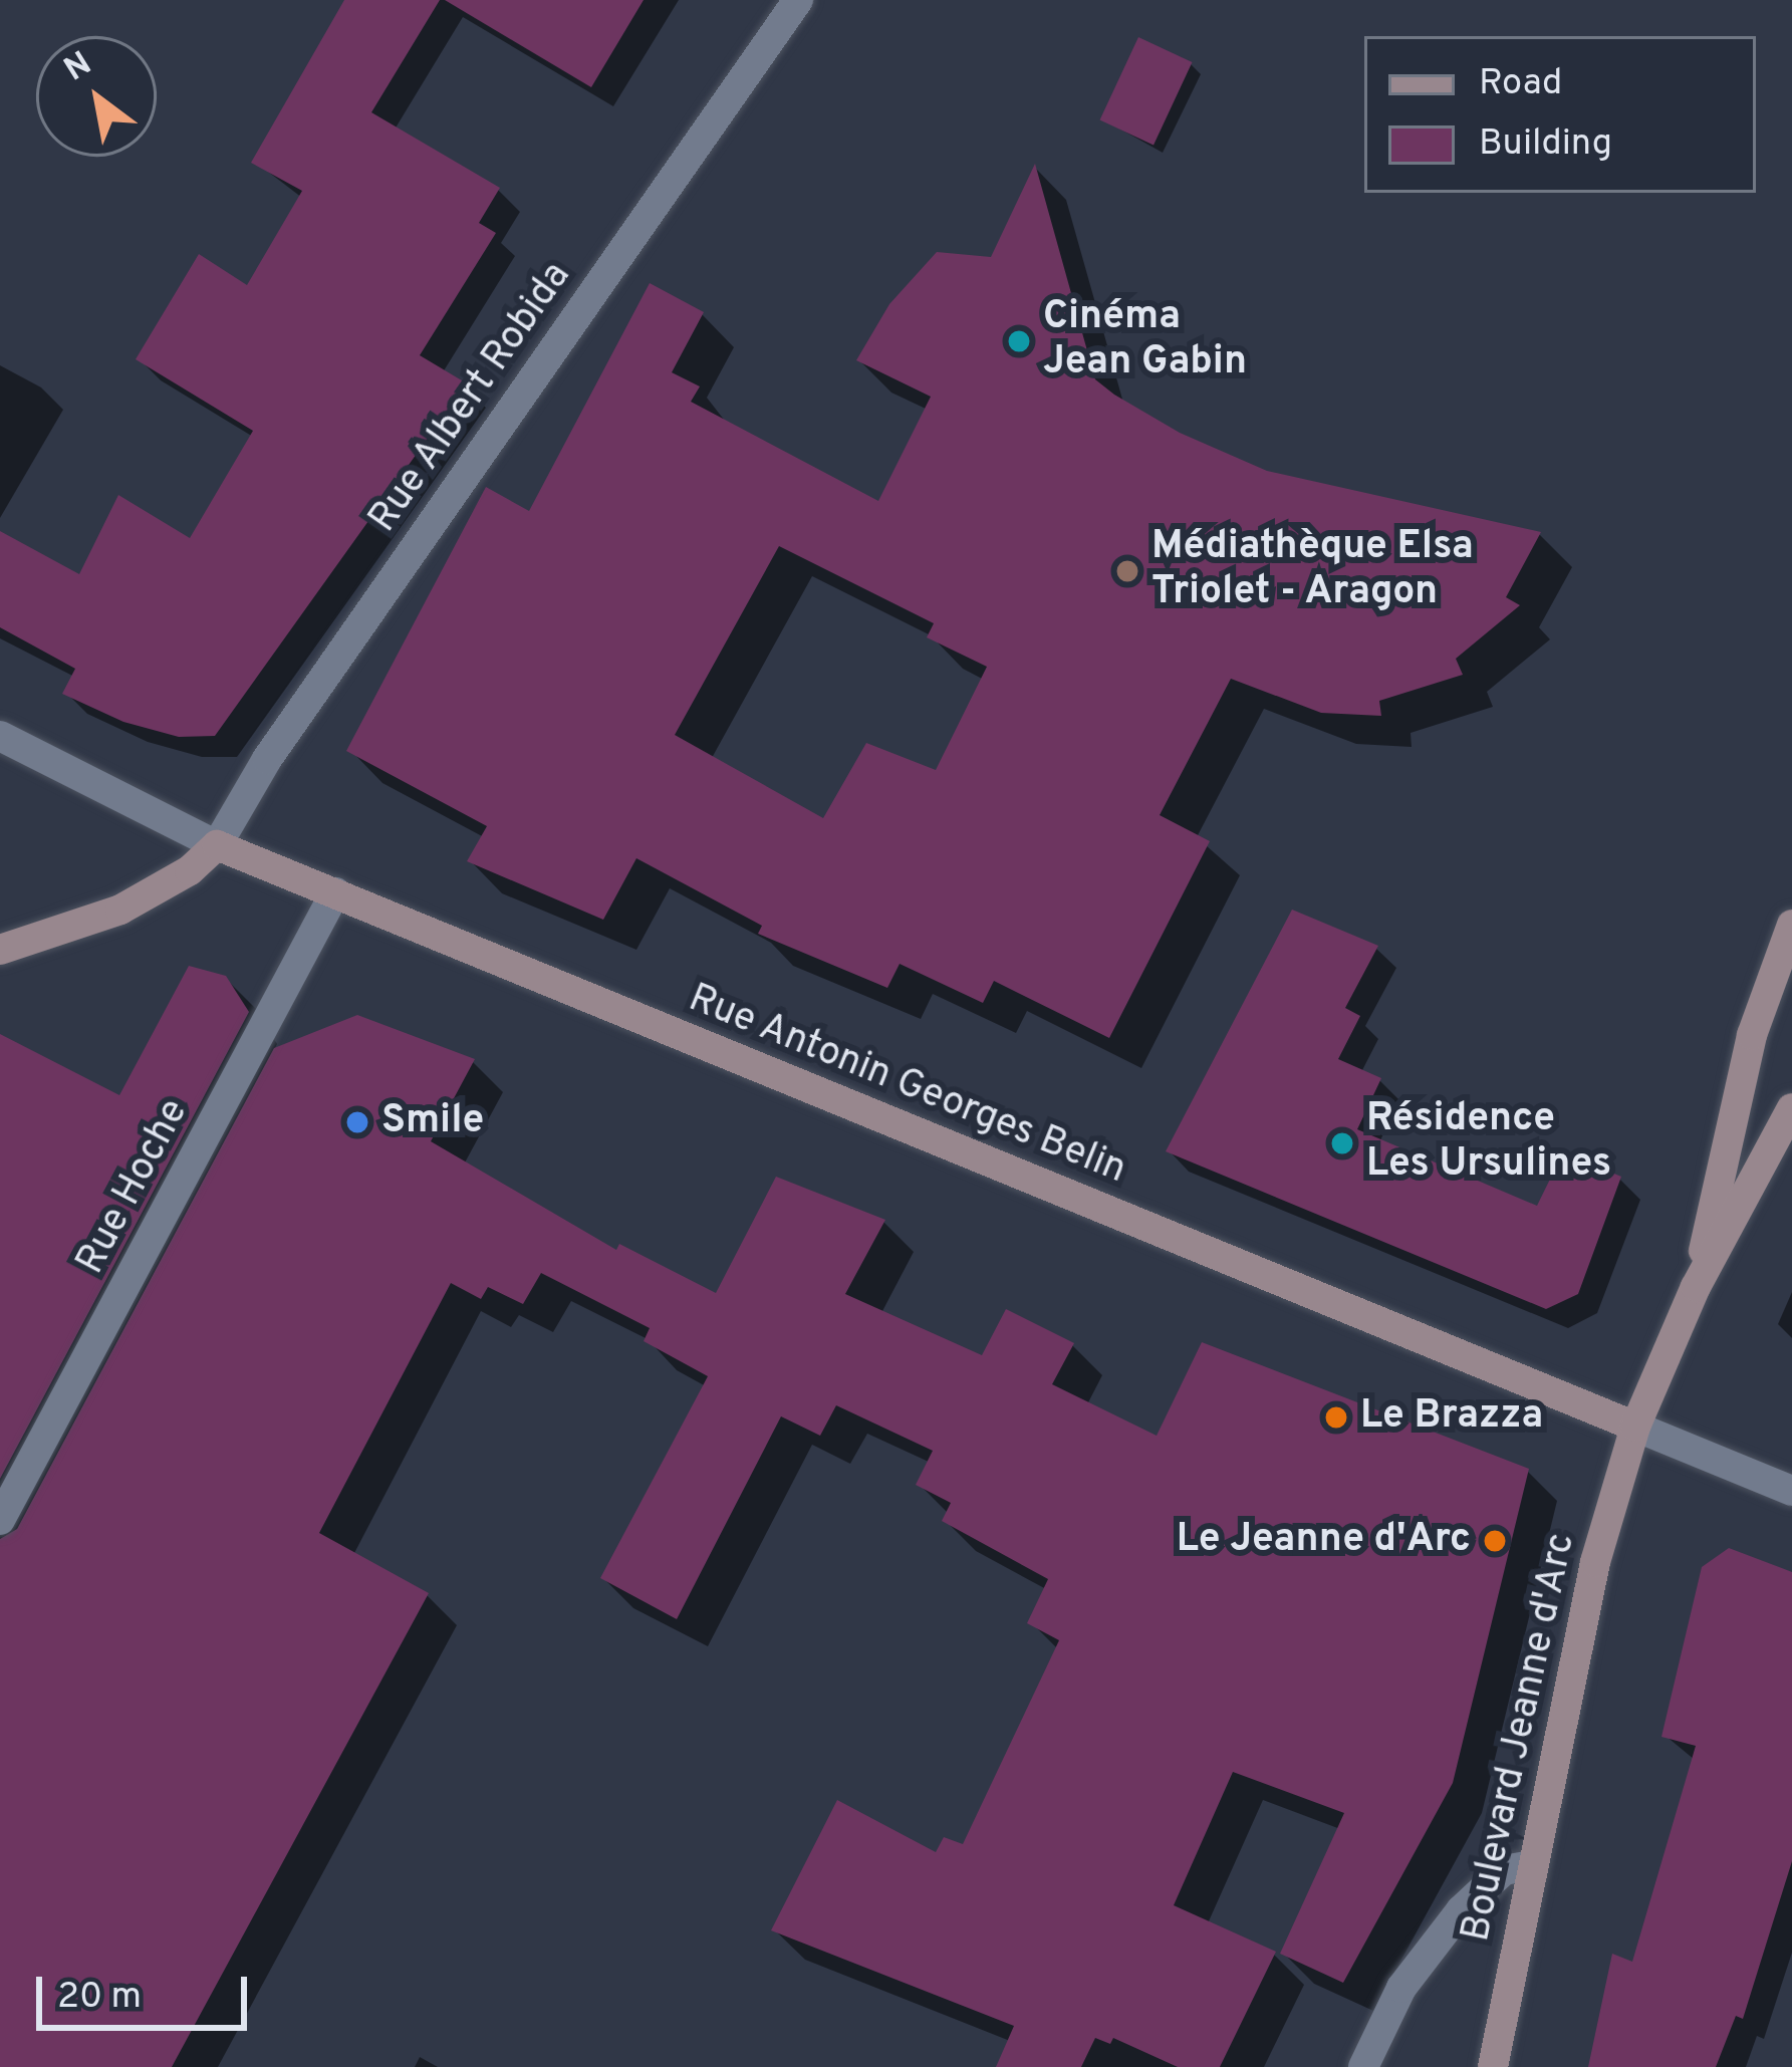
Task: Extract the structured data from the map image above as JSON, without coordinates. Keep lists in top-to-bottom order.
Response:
{
  "streets": {
    "main road": ["Rue Antonin Georges Belin", "Boulevard Jeanne d'Arc"],
    "street": ["Rue Albert Robida", "Rue Hoche"]
  },
  "crossings": [
    ["Rue Albert Robida", "Rue Antonin Georges Belin"],
    ["Rue Antonin Georges Belin", "Rue Hoche"],
    ["Rue Antonin Georges Belin", "Boulevard Jeanne d'Arc"]
  ],
  "places": [
    "Cinéma Jean Gabin",
    "Médiathèque Elsa Triolet - Aragon",
    "Smile",
    "Résidence Les Ursulines",
    "Le Brazza",
    "Le Jeanne d'Arc"
  ],
  "legend": ["Road", "Building"],
  "scale_bar": "20 m",
  "north": "top left"
}
